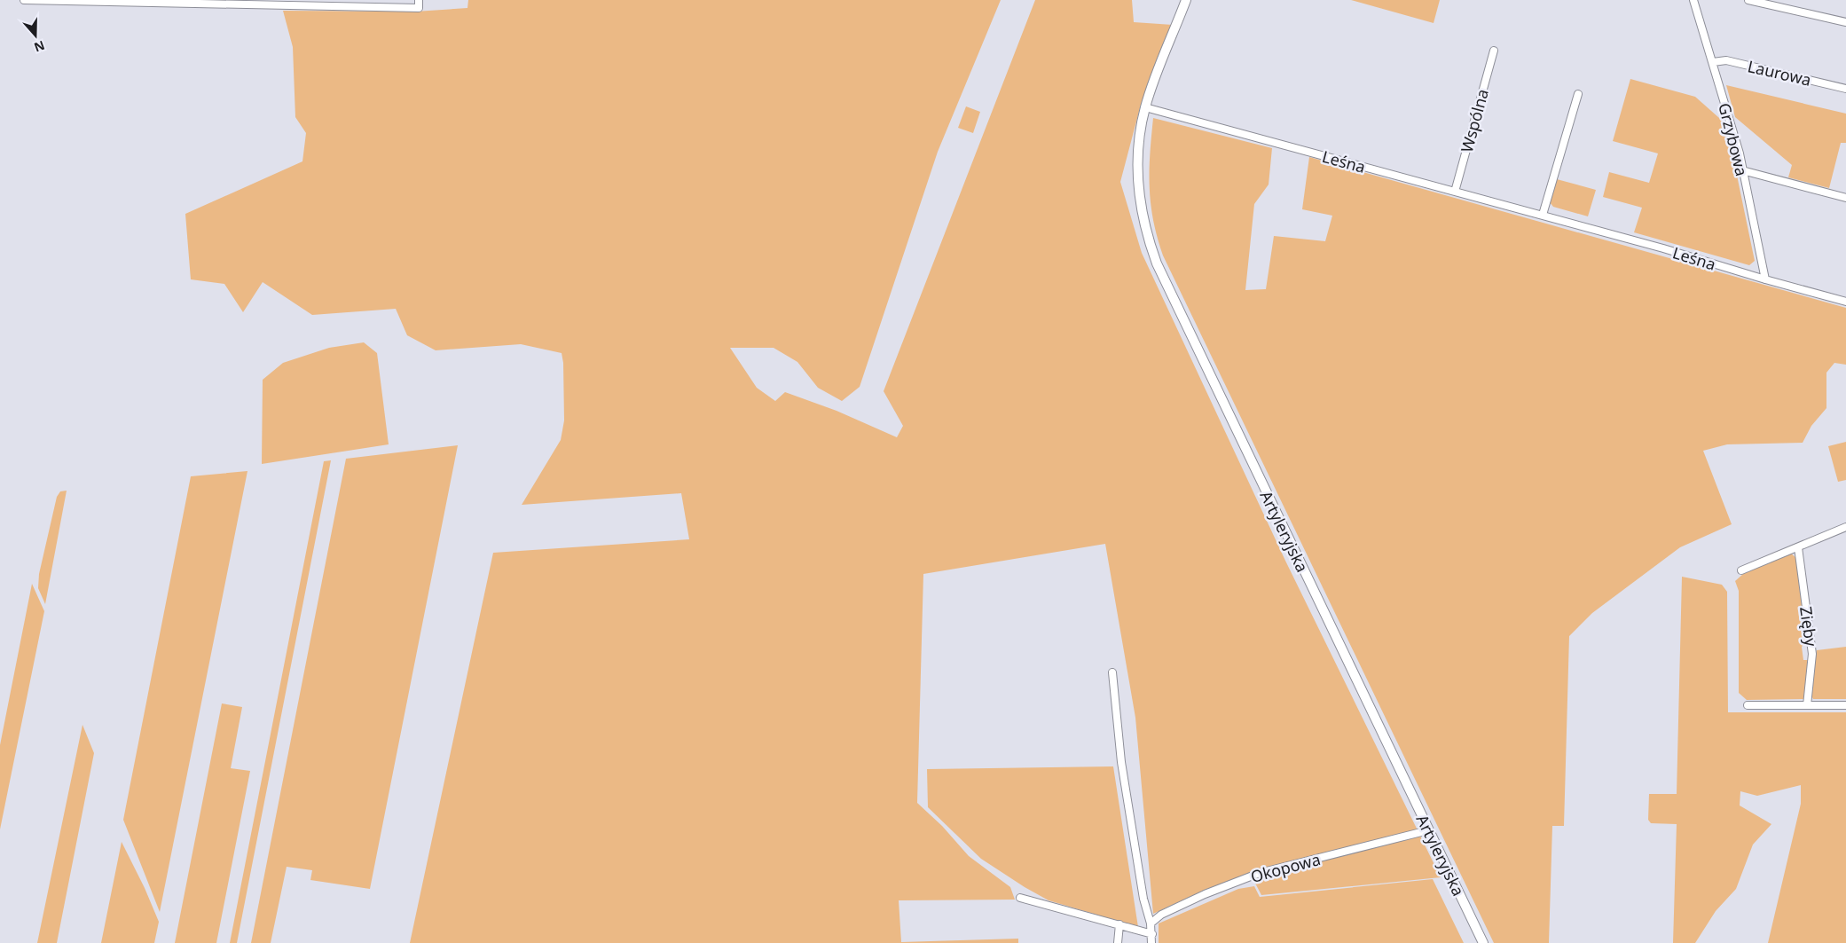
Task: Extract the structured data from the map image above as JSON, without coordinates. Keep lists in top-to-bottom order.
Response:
{
  "streets": {
    "street": [
      "Laurowa",
      "Wspólna",
      "Grzybowa",
      "Leśna",
      "Artyleryjska",
      "Zięby",
      "Okopowa"
    ]
  },
  "crossings": [
    ["Laurowa", "Grzybowa"],
    ["Wspólna", "Leśna"],
    ["Grzybowa", "Leśna"],
    ["Leśna", "Artyleryjska"],
    ["Artyleryjska", "Okopowa"]
  ],
  "north": "bottom"
}
